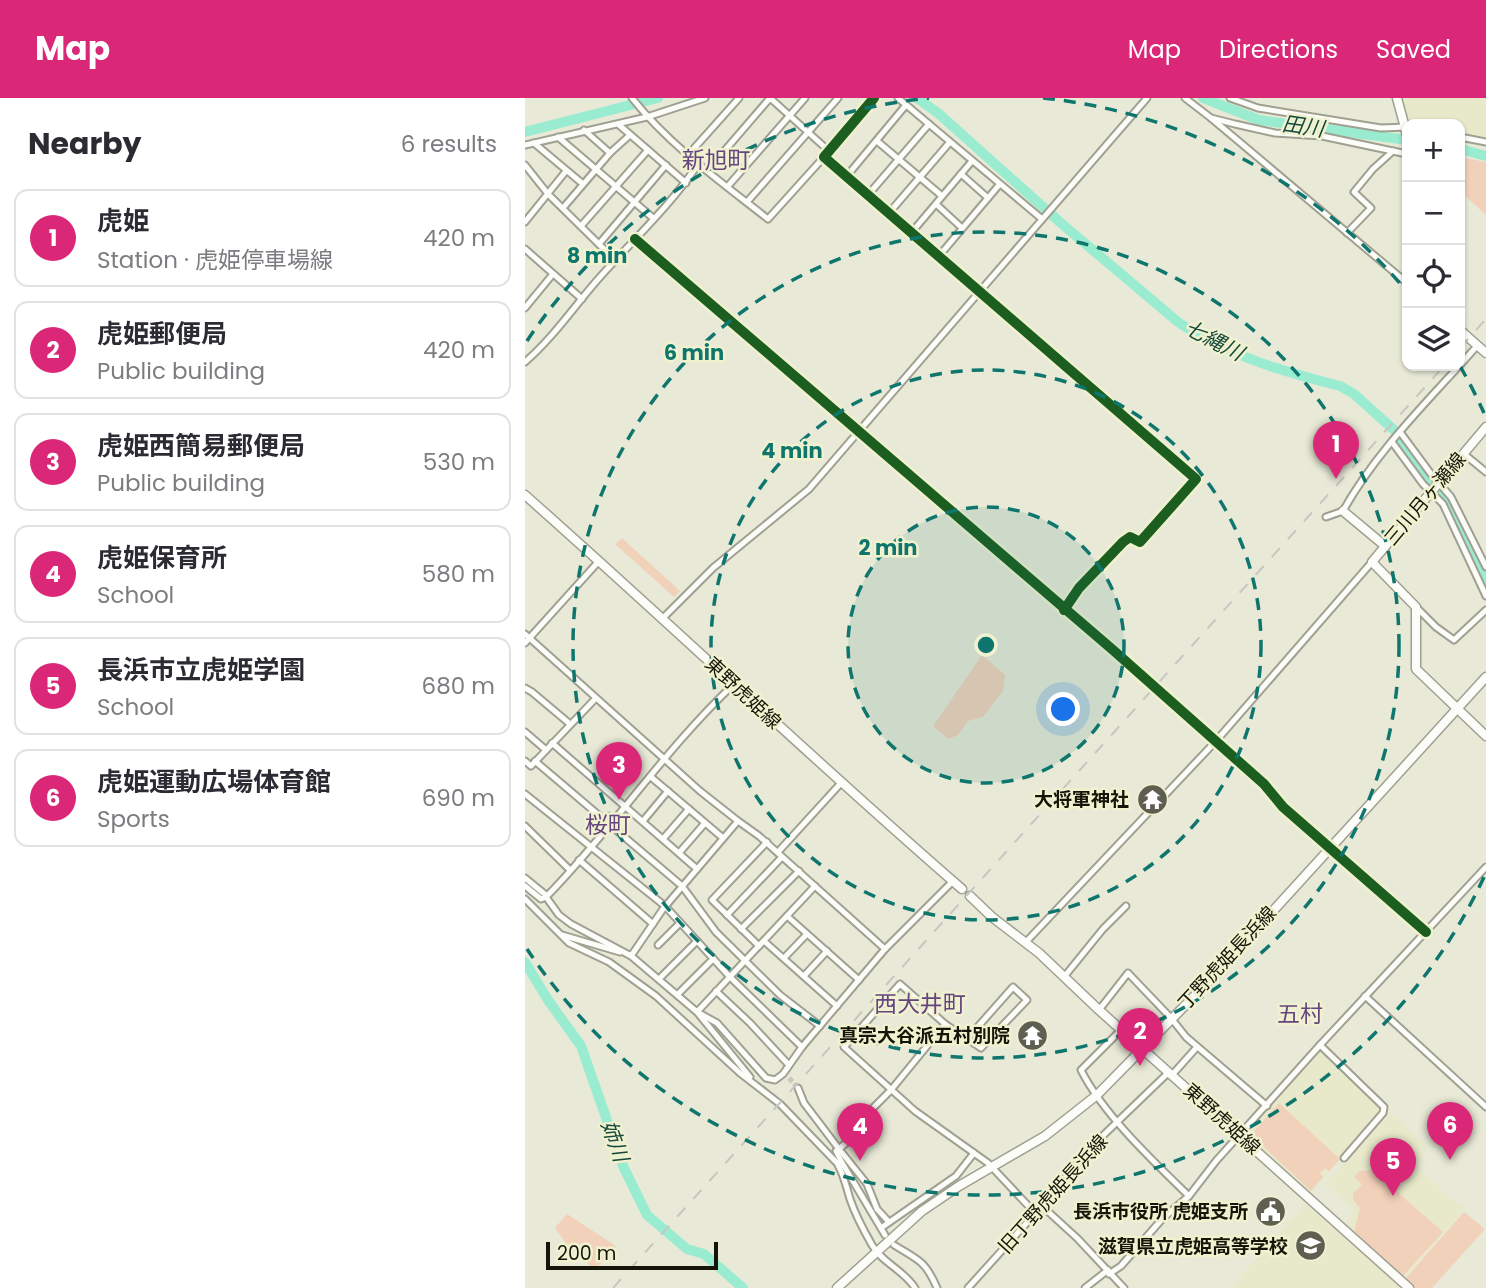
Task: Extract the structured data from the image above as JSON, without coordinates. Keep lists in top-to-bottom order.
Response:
{
  "streets": {
    "main road": ["三川月ヶ瀬線", "東野虎姫線", "丁野虎姫長浜線"],
    "street": ["旧丁野虎姫長浜線"]
  },
  "crossings": [
    ["東野虎姫線", "丁野虎姫長浜線"],
    ["東野虎姫線", "旧丁野虎姫長浜線"]
  ],
  "districts": [
    "新旭町",
    "桜町",
    "西大井町",
    "五村"
  ],
  "water": ["田川", "七縄川", "姉川"],
  "places": {
    "temple": ["大将軍神社", "真宗大谷派五村別院"],
    "public building": ["長浜市役所 虎姫支所"],
    "school or university": ["滋賀県立虎姫高等学校"]
  },
  "scale_bar": "200 m",
  "page": {
    "header": "Map",
    "nav": ["Map", "Directions", "Saved"],
    "heading": ["Nearby", "6 results"],
    "map_buttons": ["+", "−"],
    "list": [
      {
        "mark": "1",
        "name": "虎姫",
        "note": "Station · 虎姫停車場線",
        "value": "420 m"
      },
      {
        "mark": "2",
        "name": "虎姫郵便局",
        "note": "Public building",
        "value": "420 m"
      },
      {
        "mark": "3",
        "name": "虎姫西簡易郵便局",
        "note": "Public building",
        "value": "530 m"
      },
      {
        "mark": "4",
        "name": "虎姫保育所",
        "note": "School",
        "value": "580 m"
      },
      {
        "mark": "5",
        "name": "長浜市立虎姫学園",
        "note": "School",
        "value": "680 m"
      },
      {
        "mark": "6",
        "name": "虎姫運動広場体育館",
        "note": "Sports",
        "value": "690 m"
      }
    ],
    "pins": [
      "1",
      "3",
      "2",
      "6",
      "4",
      "5"
    ],
    "scale": "200 m"
  },
  "rings": [
    "8 min",
    "6 min",
    "4 min",
    "2 min"
  ]
}
